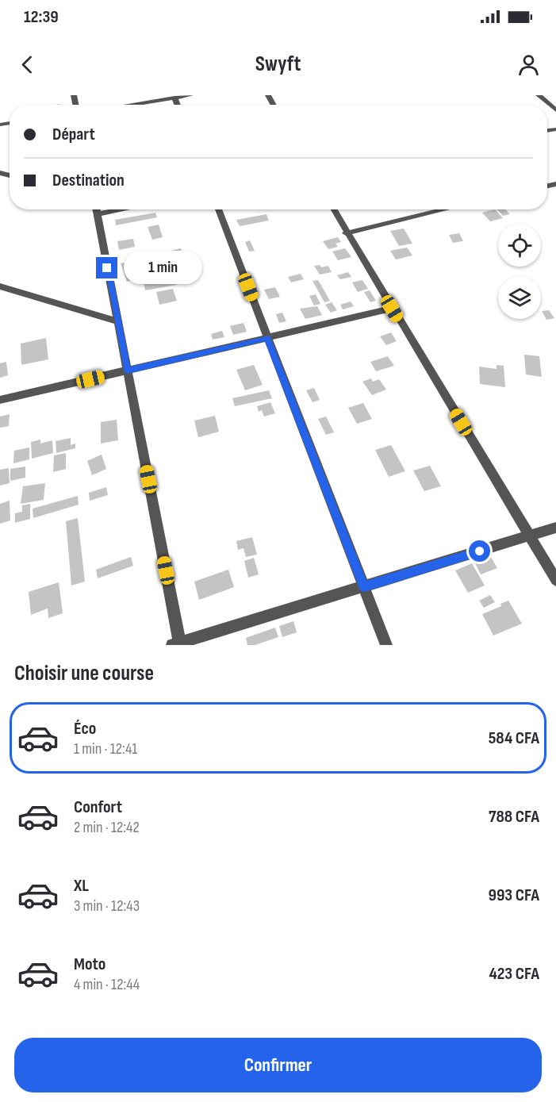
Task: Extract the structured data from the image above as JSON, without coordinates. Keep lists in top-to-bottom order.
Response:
{
  "page": {
    "status": "12:39",
    "header": "Swyft",
    "banner": ["Départ", "Destination"],
    "bubble": "1 min",
    "heading": "Choisir une course",
    "list": [
      {
        "name": "Éco",
        "note": "1 min · 12:41",
        "value": "584 CFA"
      },
      {
        "name": "Confort",
        "note": "2 min · 12:42",
        "value": "788 CFA"
      },
      {
        "name": "XL",
        "note": "3 min · 12:43",
        "value": "993 CFA"
      },
      {
        "name": "Moto",
        "note": "4 min · 12:44",
        "value": "423 CFA"
      }
    ],
    "buttons": "Confirmer"
  }
}
